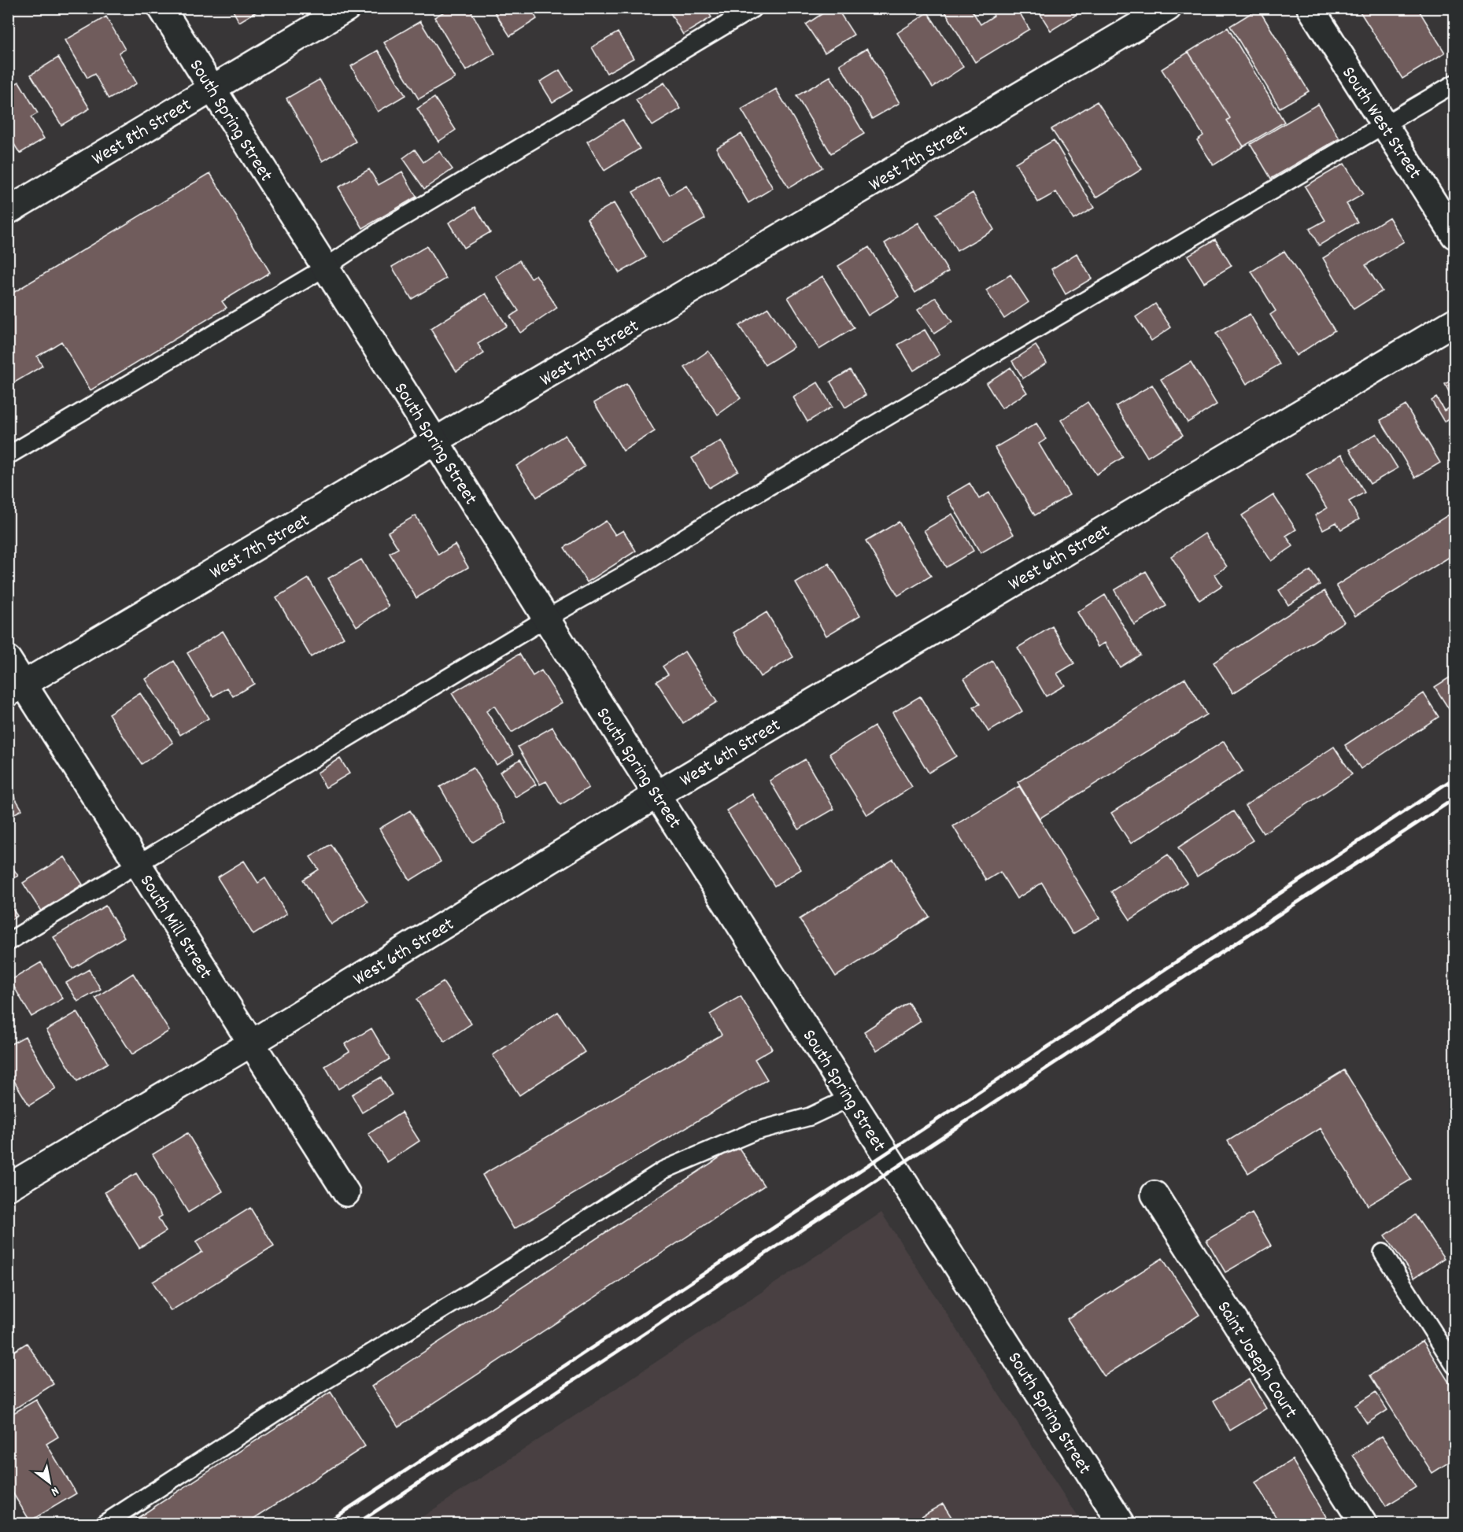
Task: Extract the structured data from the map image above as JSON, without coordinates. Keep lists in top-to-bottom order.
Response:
{
  "streets": {
    "street": [
      "South Spring Street",
      "South West Street",
      "West 8th Street",
      "West 7th Street",
      "West 6th Street",
      "South Mill Street",
      "Saint Joseph Court"
    ]
  },
  "crossings": [
    ["South Spring Street", "West 8th Street"],
    ["South Spring Street", "West 7th Street"],
    ["South Spring Street", "West 6th Street"],
    ["West 7th Street", "South Mill Street"],
    ["West 6th Street", "South Mill Street"]
  ],
  "north": "bottom right"
}
